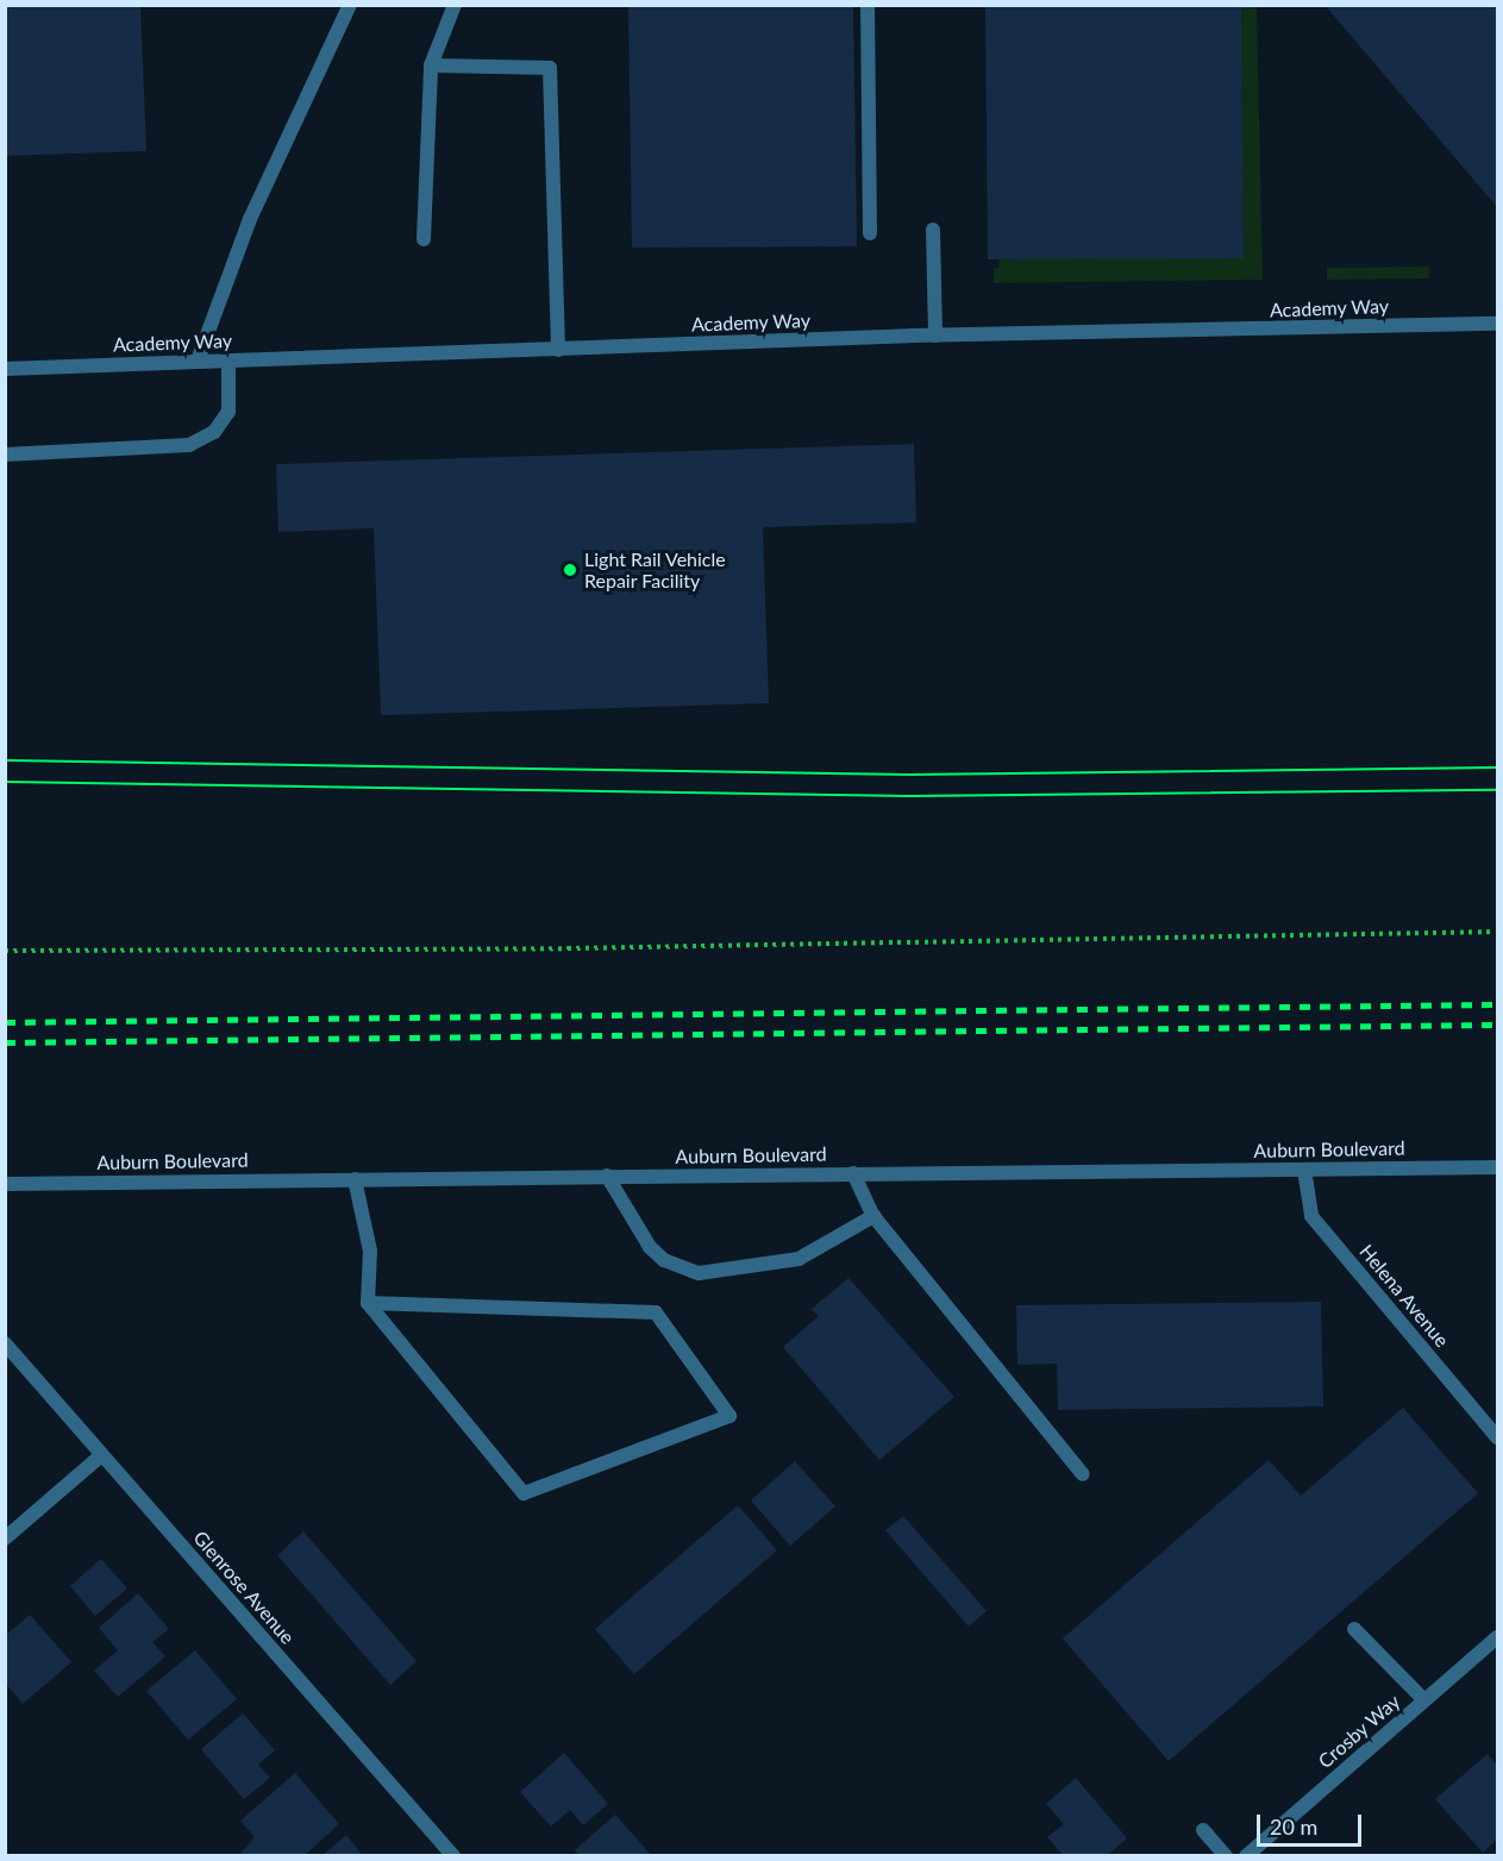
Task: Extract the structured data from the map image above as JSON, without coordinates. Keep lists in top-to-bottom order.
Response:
{
  "streets": {
    "street": [
      "Academy Way",
      "Auburn Boulevard",
      "Helena Avenue",
      "Glenrose Avenue",
      "Crosby Way"
    ]
  },
  "crossings": [
    ["Auburn Boulevard", "Helena Avenue"]
  ],
  "places": ["Light Rail Vehicle Repair Facility"],
  "scale_bar": "20 m"
}
